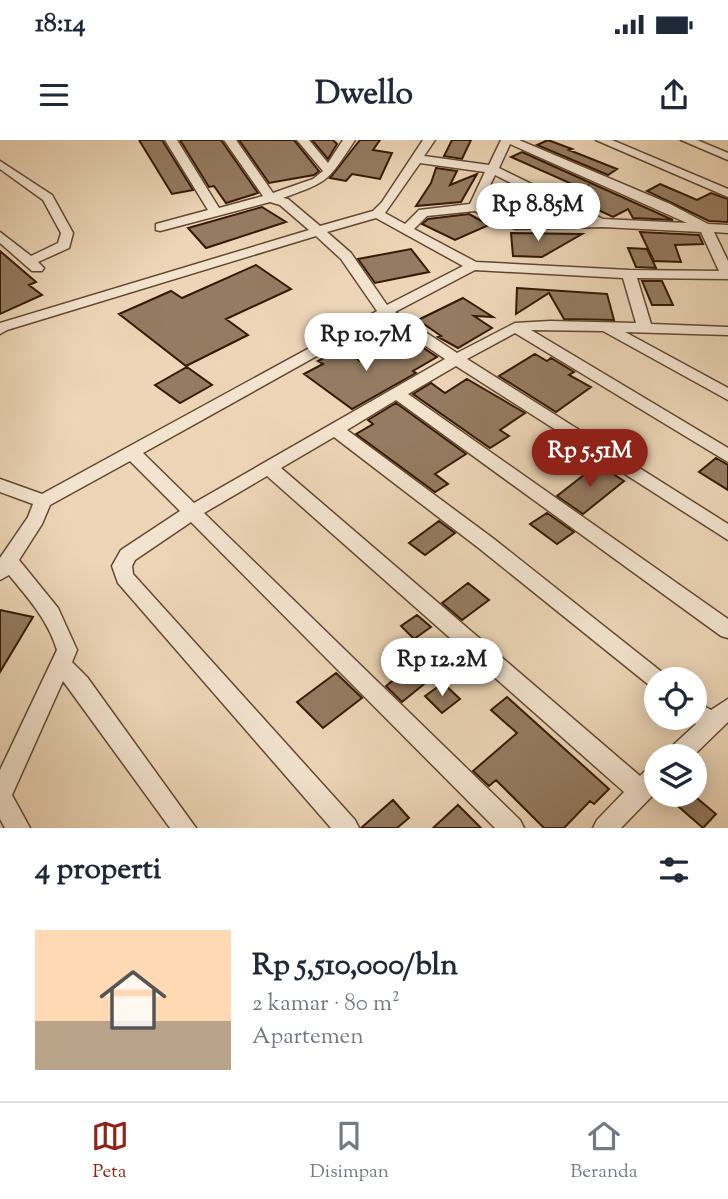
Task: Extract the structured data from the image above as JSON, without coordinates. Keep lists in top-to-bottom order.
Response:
{
  "page": {
    "status": "18:14",
    "header": "Dwello",
    "price": [
      "Rp 8.85M",
      "Rp 10.7M",
      "Rp 5.51M",
      "Rp 12.2M"
    ],
    "heading": "4 properti",
    "list": [
      {
        "name": "Rp 5,510,000/bln",
        "note": "2 kamar · 80 m² · Apartemen"
      }
    ],
    "tabs": ["Peta", "Disimpan", "Beranda"]
  }
}
